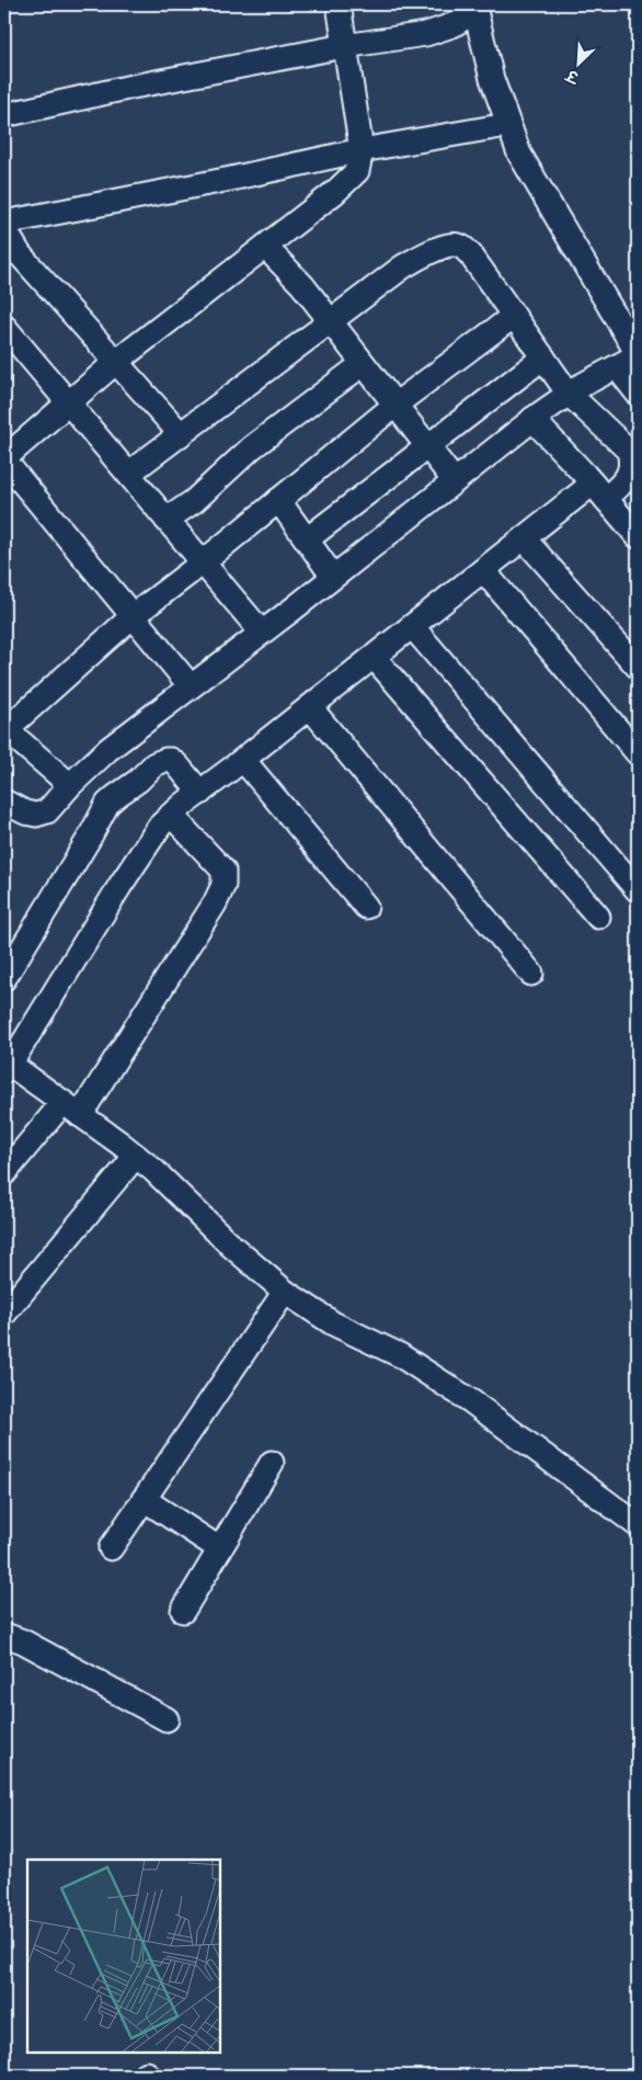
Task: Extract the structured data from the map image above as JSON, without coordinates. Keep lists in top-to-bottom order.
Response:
{
  "north": "bottom left"
}
